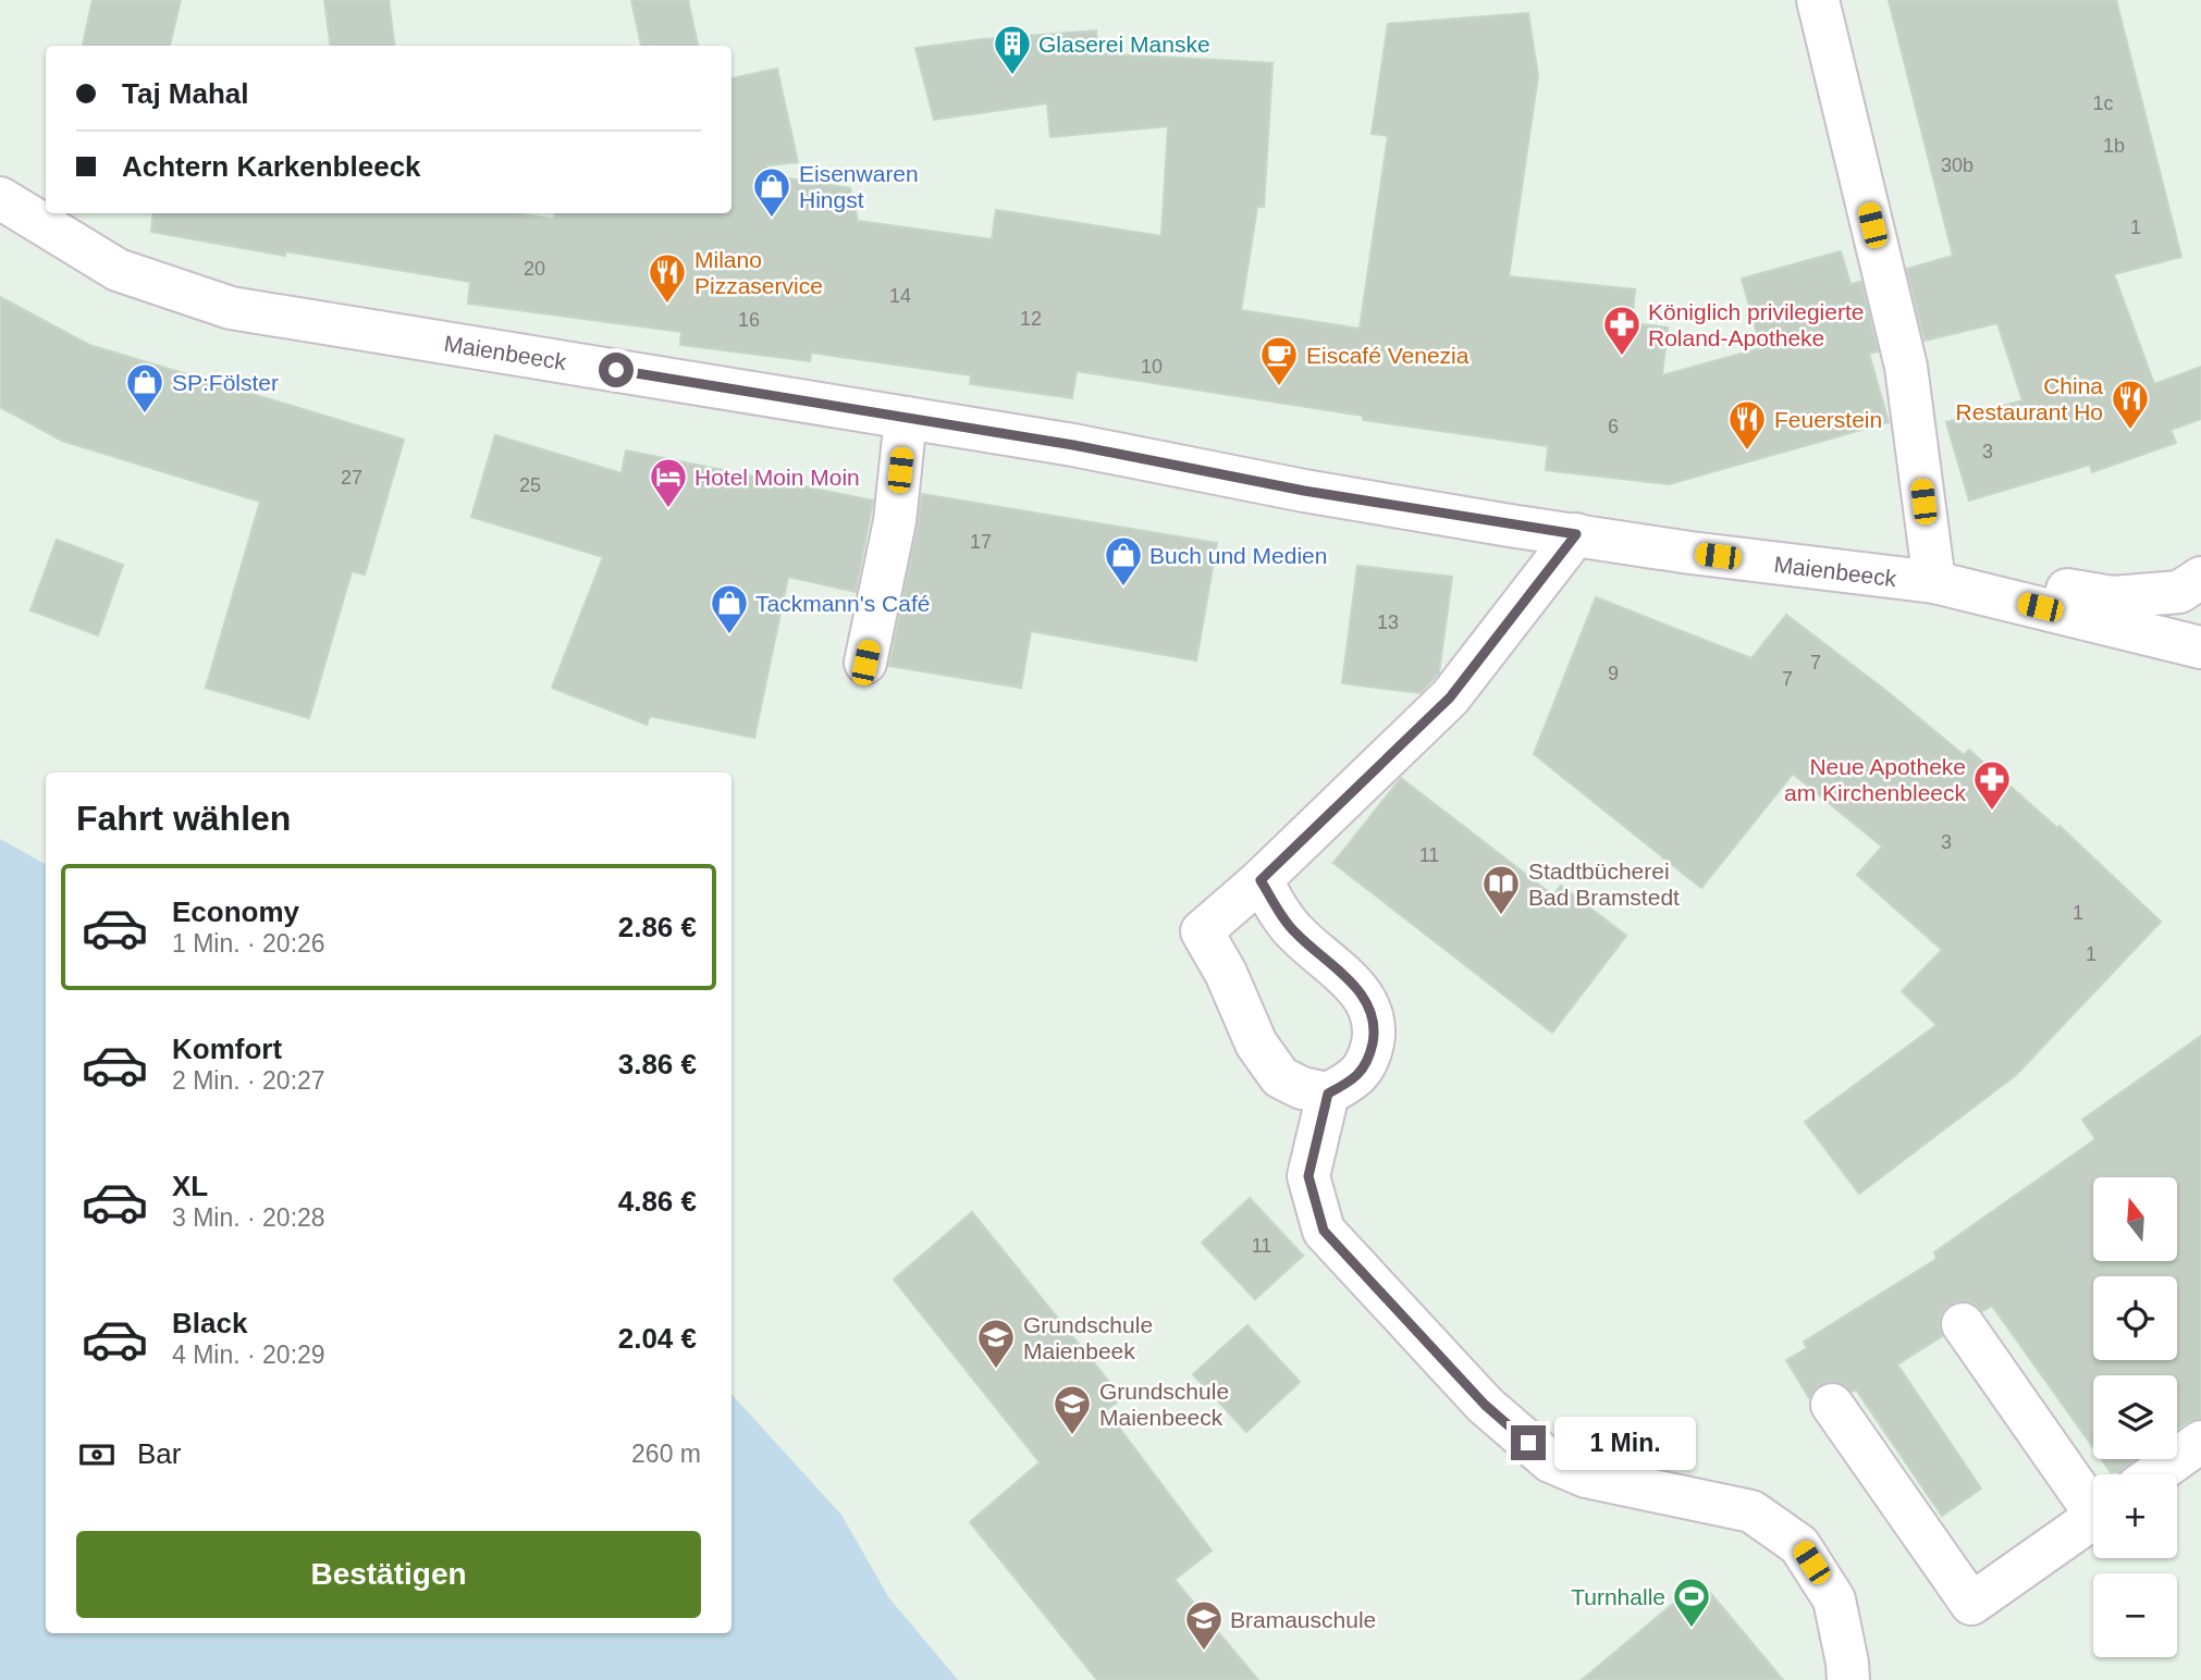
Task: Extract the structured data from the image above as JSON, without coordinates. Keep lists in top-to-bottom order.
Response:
{
  "streets": {
    "street": ["Maienbeeck"]
  },
  "places": {
    "building": ["Glaserei Manske"],
    "shop": [
      "Eisenwaren Hingst",
      "SP:Fölster",
      "Buch und Medien",
      "Tackmann's Café"
    ],
    "restaurant": ["Milano Pizzaservice", "China Restaurant Ho", "Feuerstein"],
    "pharmacy": ["Königlich privilegierte Roland-Apotheke", "Neue Apotheke am Kirchenbleeck"],
    "cafe": ["Eiscafé Venezia"],
    "hotel": ["Hotel Moin Moin"],
    "library": ["Stadtbücherei Bad Bramstedt"],
    "school or university": ["Grundschule Maienbeek", "Grundschule Maienbeeck", "Bramauschule"],
    "sports": ["Turnhalle"]
  },
  "house_numbers": [
    "1c",
    "1b",
    "30b",
    "1",
    "20",
    "14",
    "12",
    "16",
    "10",
    "6",
    "3",
    "27",
    "25",
    "17",
    "13",
    "7",
    "9",
    "7",
    "3",
    "11",
    "1",
    "1",
    "11"
  ],
  "north": "top",
  "page": {
    "banner": ["Taj Mahal", "Achtern Karkenbleeck"],
    "heading": "Fahrt wählen",
    "list": [
      {
        "name": "Economy",
        "note": "1 Min. · 20:26",
        "value": "2.86 €"
      },
      {
        "name": "Komfort",
        "note": "2 Min. · 20:27",
        "value": "3.86 €"
      },
      {
        "name": "XL",
        "note": "3 Min. · 20:28",
        "value": "4.86 €"
      },
      {
        "name": "Black",
        "note": "4 Min. · 20:29",
        "value": "2.04 €"
      }
    ],
    "map_buttons": ["+", "−"],
    "pay": ["Bar", "260 m"],
    "bubble": "1 Min.",
    "buttons": "Bestätigen"
  }
}
